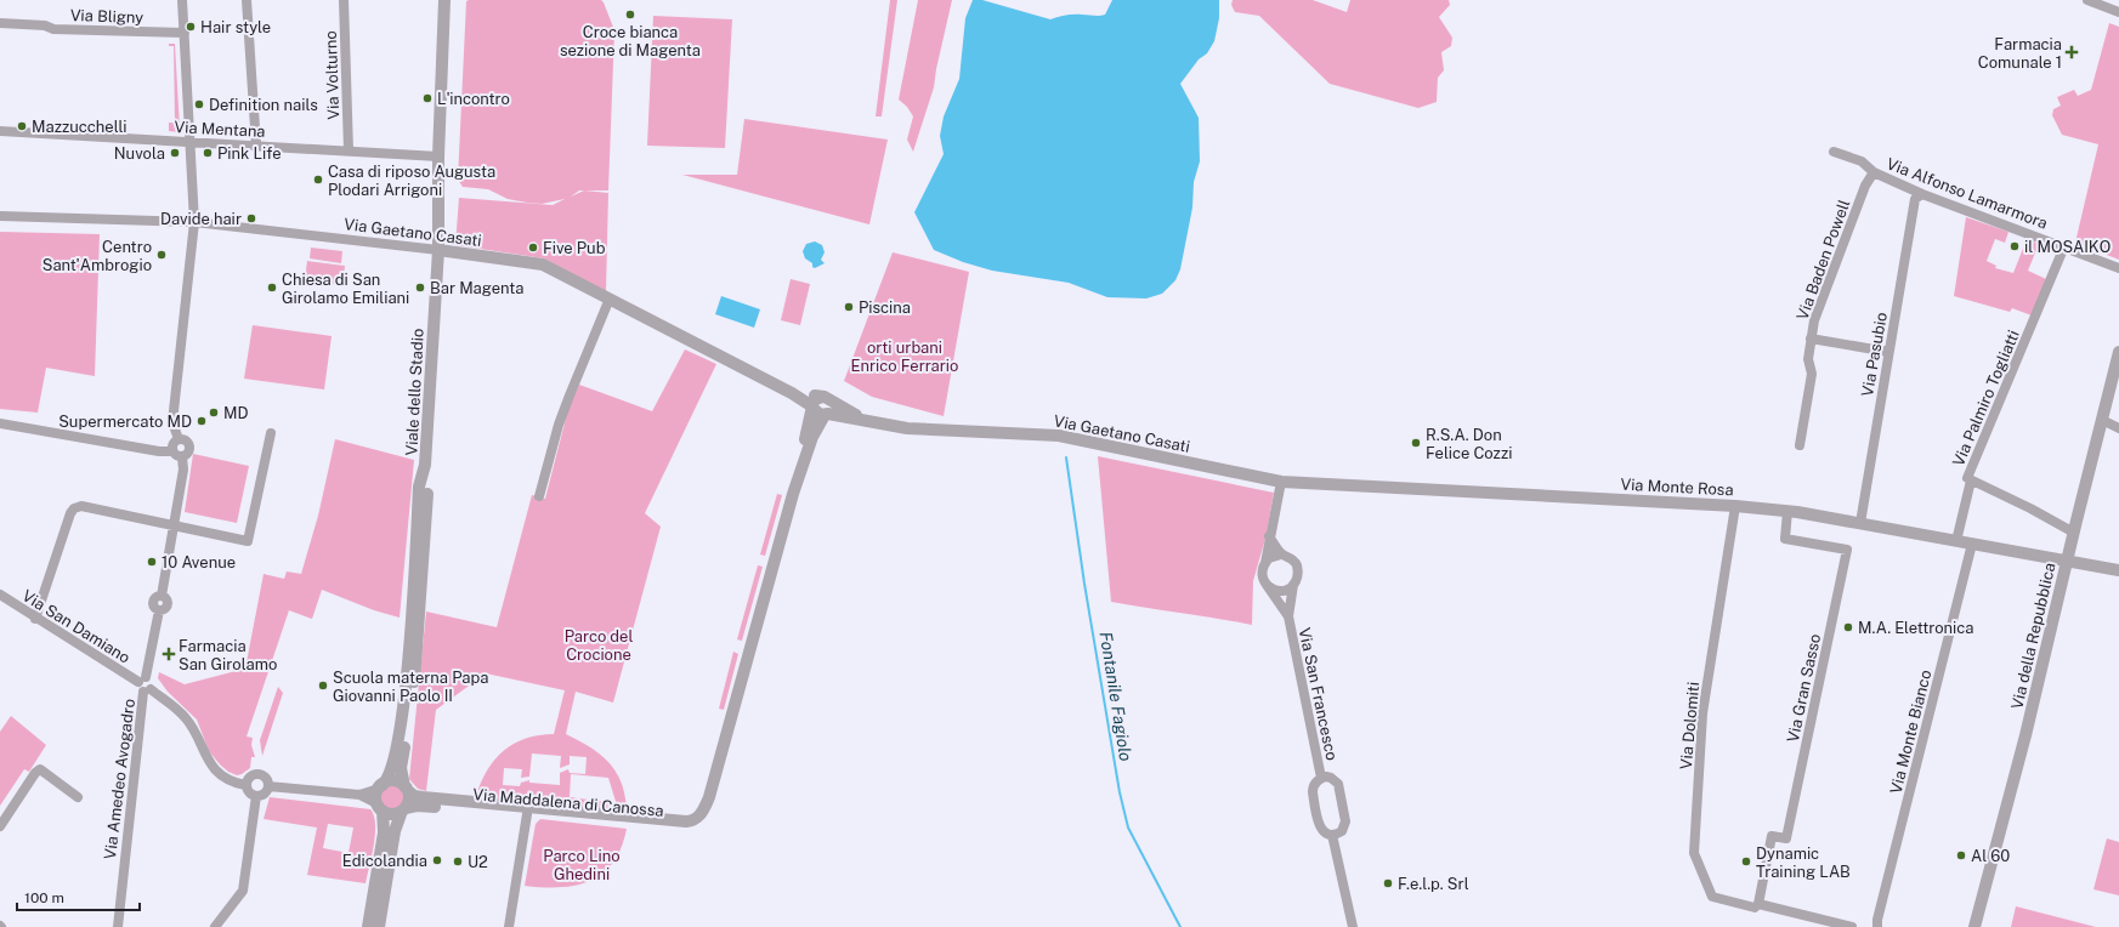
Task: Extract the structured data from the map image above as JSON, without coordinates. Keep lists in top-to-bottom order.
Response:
{
  "streets": {
    "street": [
      "Via Bligny",
      "Via Volturno",
      "Via Mentana",
      "Via Alfonso Lamarmora",
      "Via Gaetano Casati",
      "Via Baden Powell",
      "Via Pasubio",
      "Viale dello Stadio",
      "Via Palmiro Togliatti",
      "Via Monte Rosa",
      "Via San Damiano",
      "Via della Repubblica",
      "Via Gran Sasso",
      "Via San Francesco",
      "Via Dolomiti",
      "Via Monte Bianco",
      "Via Amedeo Avogadro",
      "Via Maddalena di Canossa"
    ]
  },
  "crossings": [
    ["Via Volturno", "Via Mentana"],
    ["Via Mentana", "Viale dello Stadio"],
    ["Via Alfonso Lamarmora", "Via Baden Powell"],
    ["Via Alfonso Lamarmora", "Via Pasubio"],
    ["Via Alfonso Lamarmora", "Via Palmiro Togliatti"],
    ["Via Gaetano Casati", "Viale dello Stadio"],
    ["Via Gaetano Casati", "Via Monte Rosa"],
    ["Via Gaetano Casati", "Via Maddalena di Canossa"],
    ["Via Pasubio", "Via Monte Rosa"],
    ["Viale dello Stadio", "Via Maddalena di Canossa"],
    ["Via Palmiro Togliatti", "Via della Repubblica"],
    ["Via Monte Rosa", "Via della Repubblica"],
    ["Via Monte Rosa", "Via Gran Sasso"],
    ["Via Monte Rosa", "Via Dolomiti"],
    ["Via Monte Rosa", "Via Monte Bianco"],
    ["Via San Damiano", "Via Amedeo Avogadro"],
    ["Via Gran Sasso", "Via Dolomiti"]
  ],
  "water": ["Fontanile Fagiolo"],
  "parks": ["orti urbani Enrico Ferrario", "Parco del Crocione", "Parco Lino Ghedini"],
  "places": {
    "other": [
      "Croce bianca sezione di Magenta",
      "Hair style",
      "L'incontro",
      "Definition nails",
      "Mazzucchelli",
      "Nuvola",
      "Pink Life",
      "Casa di riposo Augusta Plodari Arrigoni",
      "Davide hair",
      "il MOSAIKO",
      "Five Pub",
      "Centro Sant'Ambrogio",
      "Chiesa di San Girolamo Emiliani",
      "Bar Magenta",
      "Piscina",
      "MD",
      "Supermercato MD",
      "R.S.A. Don Felice Cozzi",
      "10 Avenue",
      "M.A. Elettronica",
      "Scuola materna Papa Giovanni Paolo II",
      "Al 60",
      "Edicolandia",
      "U2",
      "Dynamic Training LAB",
      "F.e.l.p. Srl"
    ],
    "health": ["Farmacia Comunale 1", "Farmacia San Girolamo"]
  },
  "scale_bar": "100 m"
}
